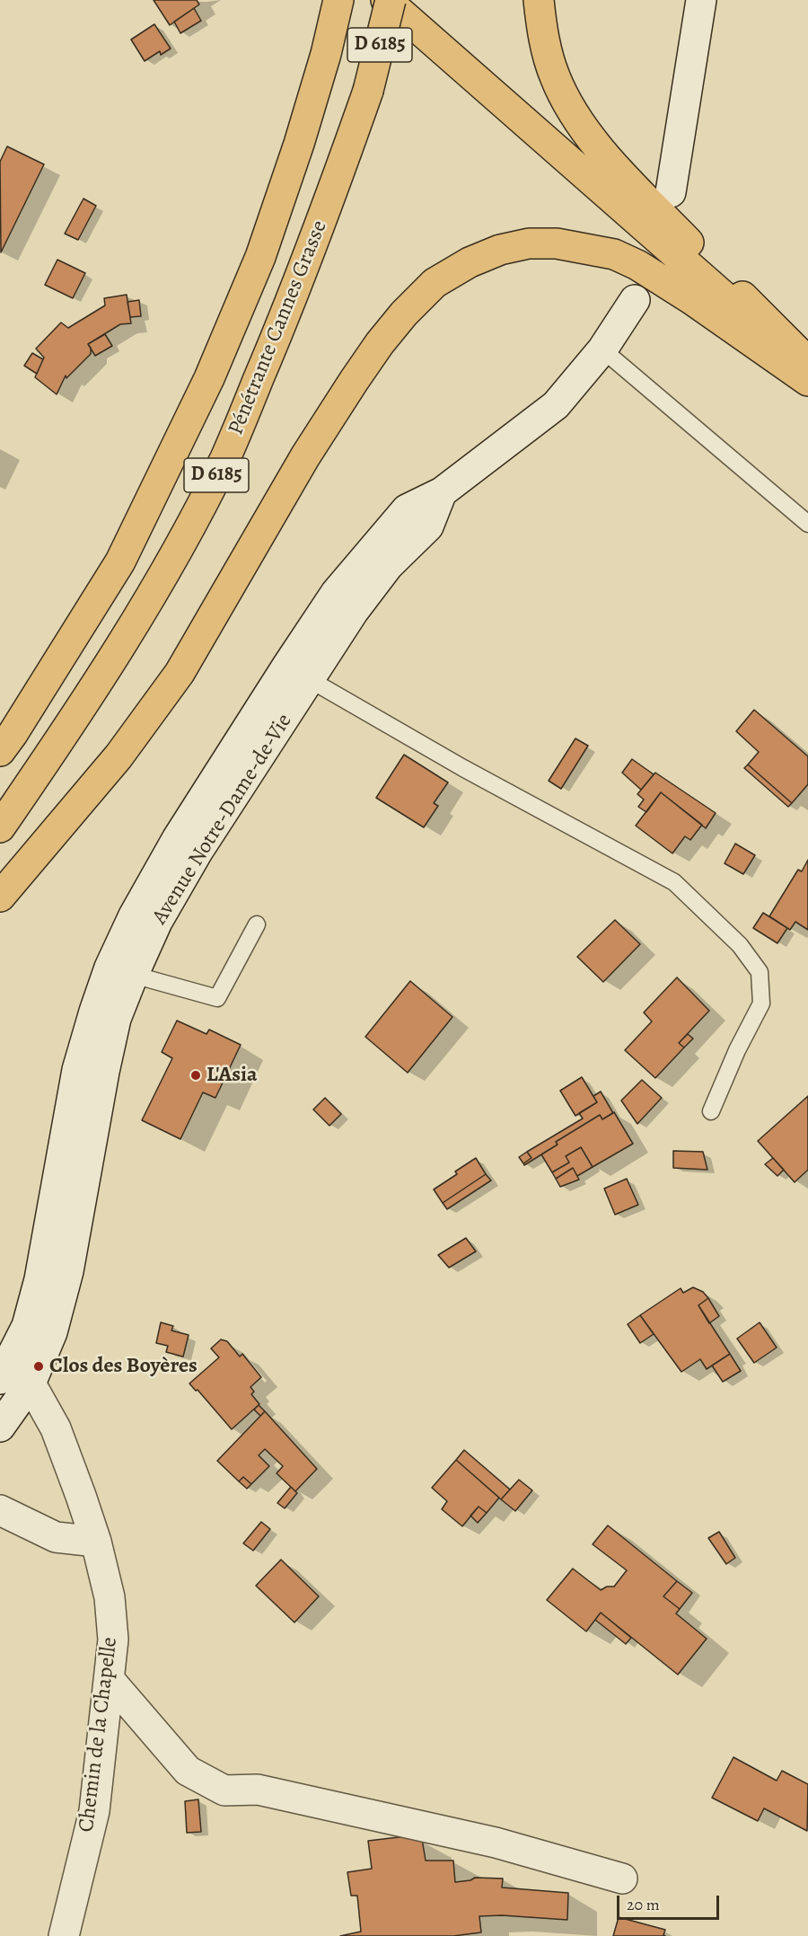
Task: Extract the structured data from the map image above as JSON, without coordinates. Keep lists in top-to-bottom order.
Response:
{
  "streets": {
    "highway": ["D 6185", "Pénétrante Cannes Grasse"],
    "main road": ["Avenue Notre-Dame-de-Vie", "Chemin de la Chapelle"]
  },
  "crossings": [
    ["Avenue Notre-Dame-de-Vie", "Chemin de la Chapelle"]
  ],
  "places": ["L'Asia", "Clos des Boyères"],
  "scale_bar": "20 m"
}
